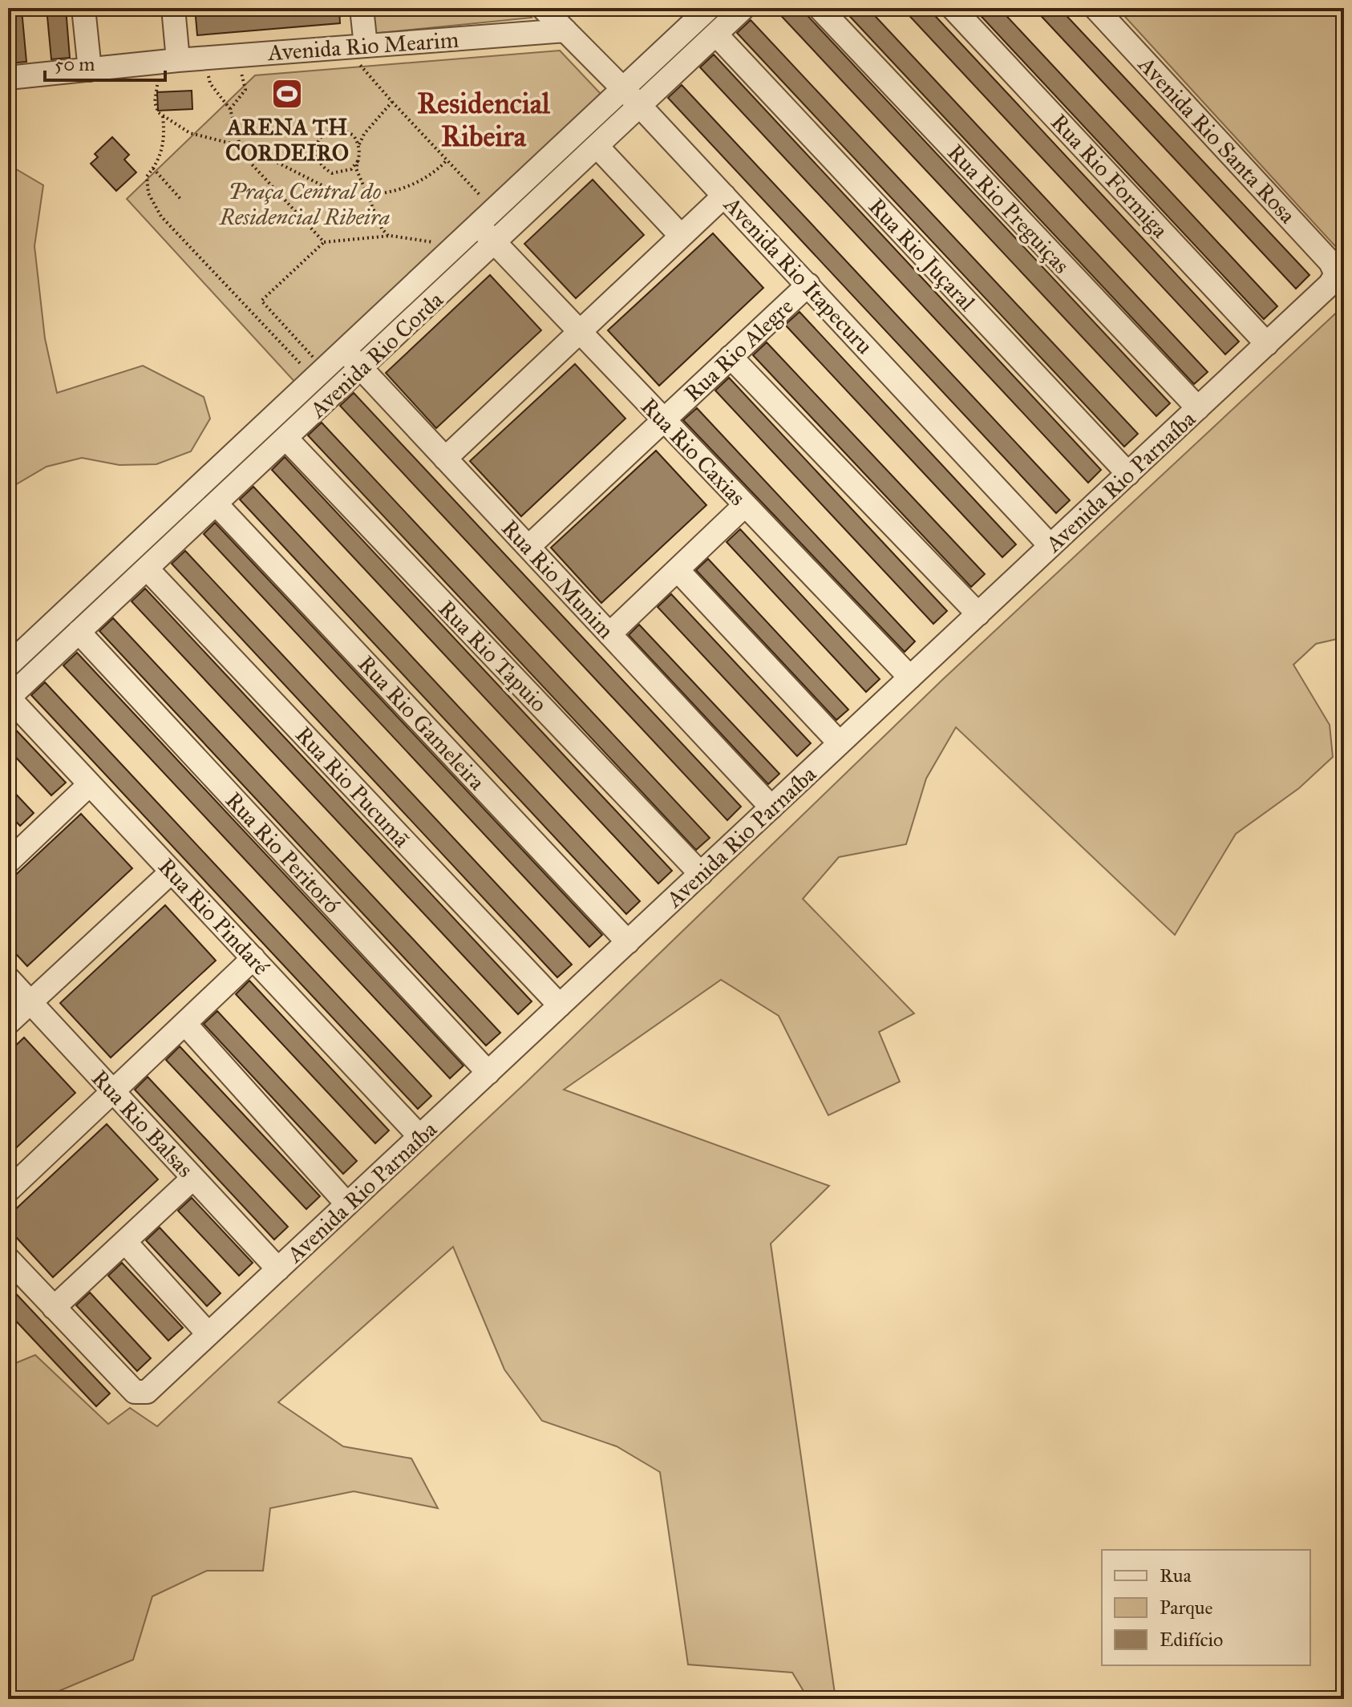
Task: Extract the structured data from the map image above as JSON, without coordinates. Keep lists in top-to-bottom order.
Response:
{
  "streets": {
    "street": [
      "Avenida Rio Mearim",
      "Avenida Rio Santa Rosa",
      "Rua Rio Formiga",
      "Rua Rio Preguiças",
      "Rua Rio Juçaral",
      "Avenida Rio Itapecuru",
      "Rua Rio Alegre",
      "Avenida Rio Corda",
      "Rua Rio Caxias",
      "Avenida Rio Parnaíba",
      "Rua Rio Munim",
      "Rua Rio Tapuio",
      "Rua Rio Gameleira",
      "Rua Rio Pucumã",
      "Rua Rio Peritoró",
      "Rua Rio Pindaré",
      "Rua Rio Balsas"
    ]
  },
  "crossings": [
    ["Avenida Rio Mearim", "Avenida Rio Itapecuru"],
    ["Avenida Rio Santa Rosa", "Avenida Rio Parnaíba"],
    ["Rua Rio Formiga", "Avenida Rio Parnaíba"],
    ["Rua Rio Preguiças", "Avenida Rio Parnaíba"],
    ["Rua Rio Juçaral", "Avenida Rio Corda"],
    ["Rua Rio Juçaral", "Avenida Rio Parnaíba"],
    ["Avenida Rio Itapecuru", "Rua Rio Alegre"],
    ["Avenida Rio Itapecuru", "Avenida Rio Corda"],
    ["Avenida Rio Itapecuru", "Avenida Rio Parnaíba"],
    ["Rua Rio Alegre", "Rua Rio Caxias"],
    ["Rua Rio Alegre", "Rua Rio Munim"],
    ["Avenida Rio Corda", "Rua Rio Caxias"],
    ["Avenida Rio Corda", "Rua Rio Munim"],
    ["Avenida Rio Corda", "Rua Rio Tapuio"],
    ["Avenida Rio Corda", "Rua Rio Gameleira"],
    ["Avenida Rio Corda", "Rua Rio Pucumã"],
    ["Avenida Rio Corda", "Rua Rio Peritoró"],
    ["Avenida Rio Corda", "Rua Rio Pindaré"],
    ["Rua Rio Caxias", "Avenida Rio Parnaíba"],
    ["Avenida Rio Parnaíba", "Rua Rio Munim"],
    ["Avenida Rio Parnaíba", "Rua Rio Tapuio"],
    ["Avenida Rio Parnaíba", "Rua Rio Gameleira"],
    ["Avenida Rio Parnaíba", "Rua Rio Pucumã"],
    ["Avenida Rio Parnaíba", "Rua Rio Peritoró"],
    ["Avenida Rio Parnaíba", "Rua Rio Pindaré"],
    ["Avenida Rio Parnaíba", "Rua Rio Balsas"]
  ],
  "districts": ["Residencial Ribeira"],
  "parks": ["Praça Central do Residencial Ribeira"],
  "places": {
    "sports": ["ARENA TH CORDEIRO"]
  },
  "legend": ["Rua", "Parque", "Edifício"],
  "scale_bar": "50 m"
}
